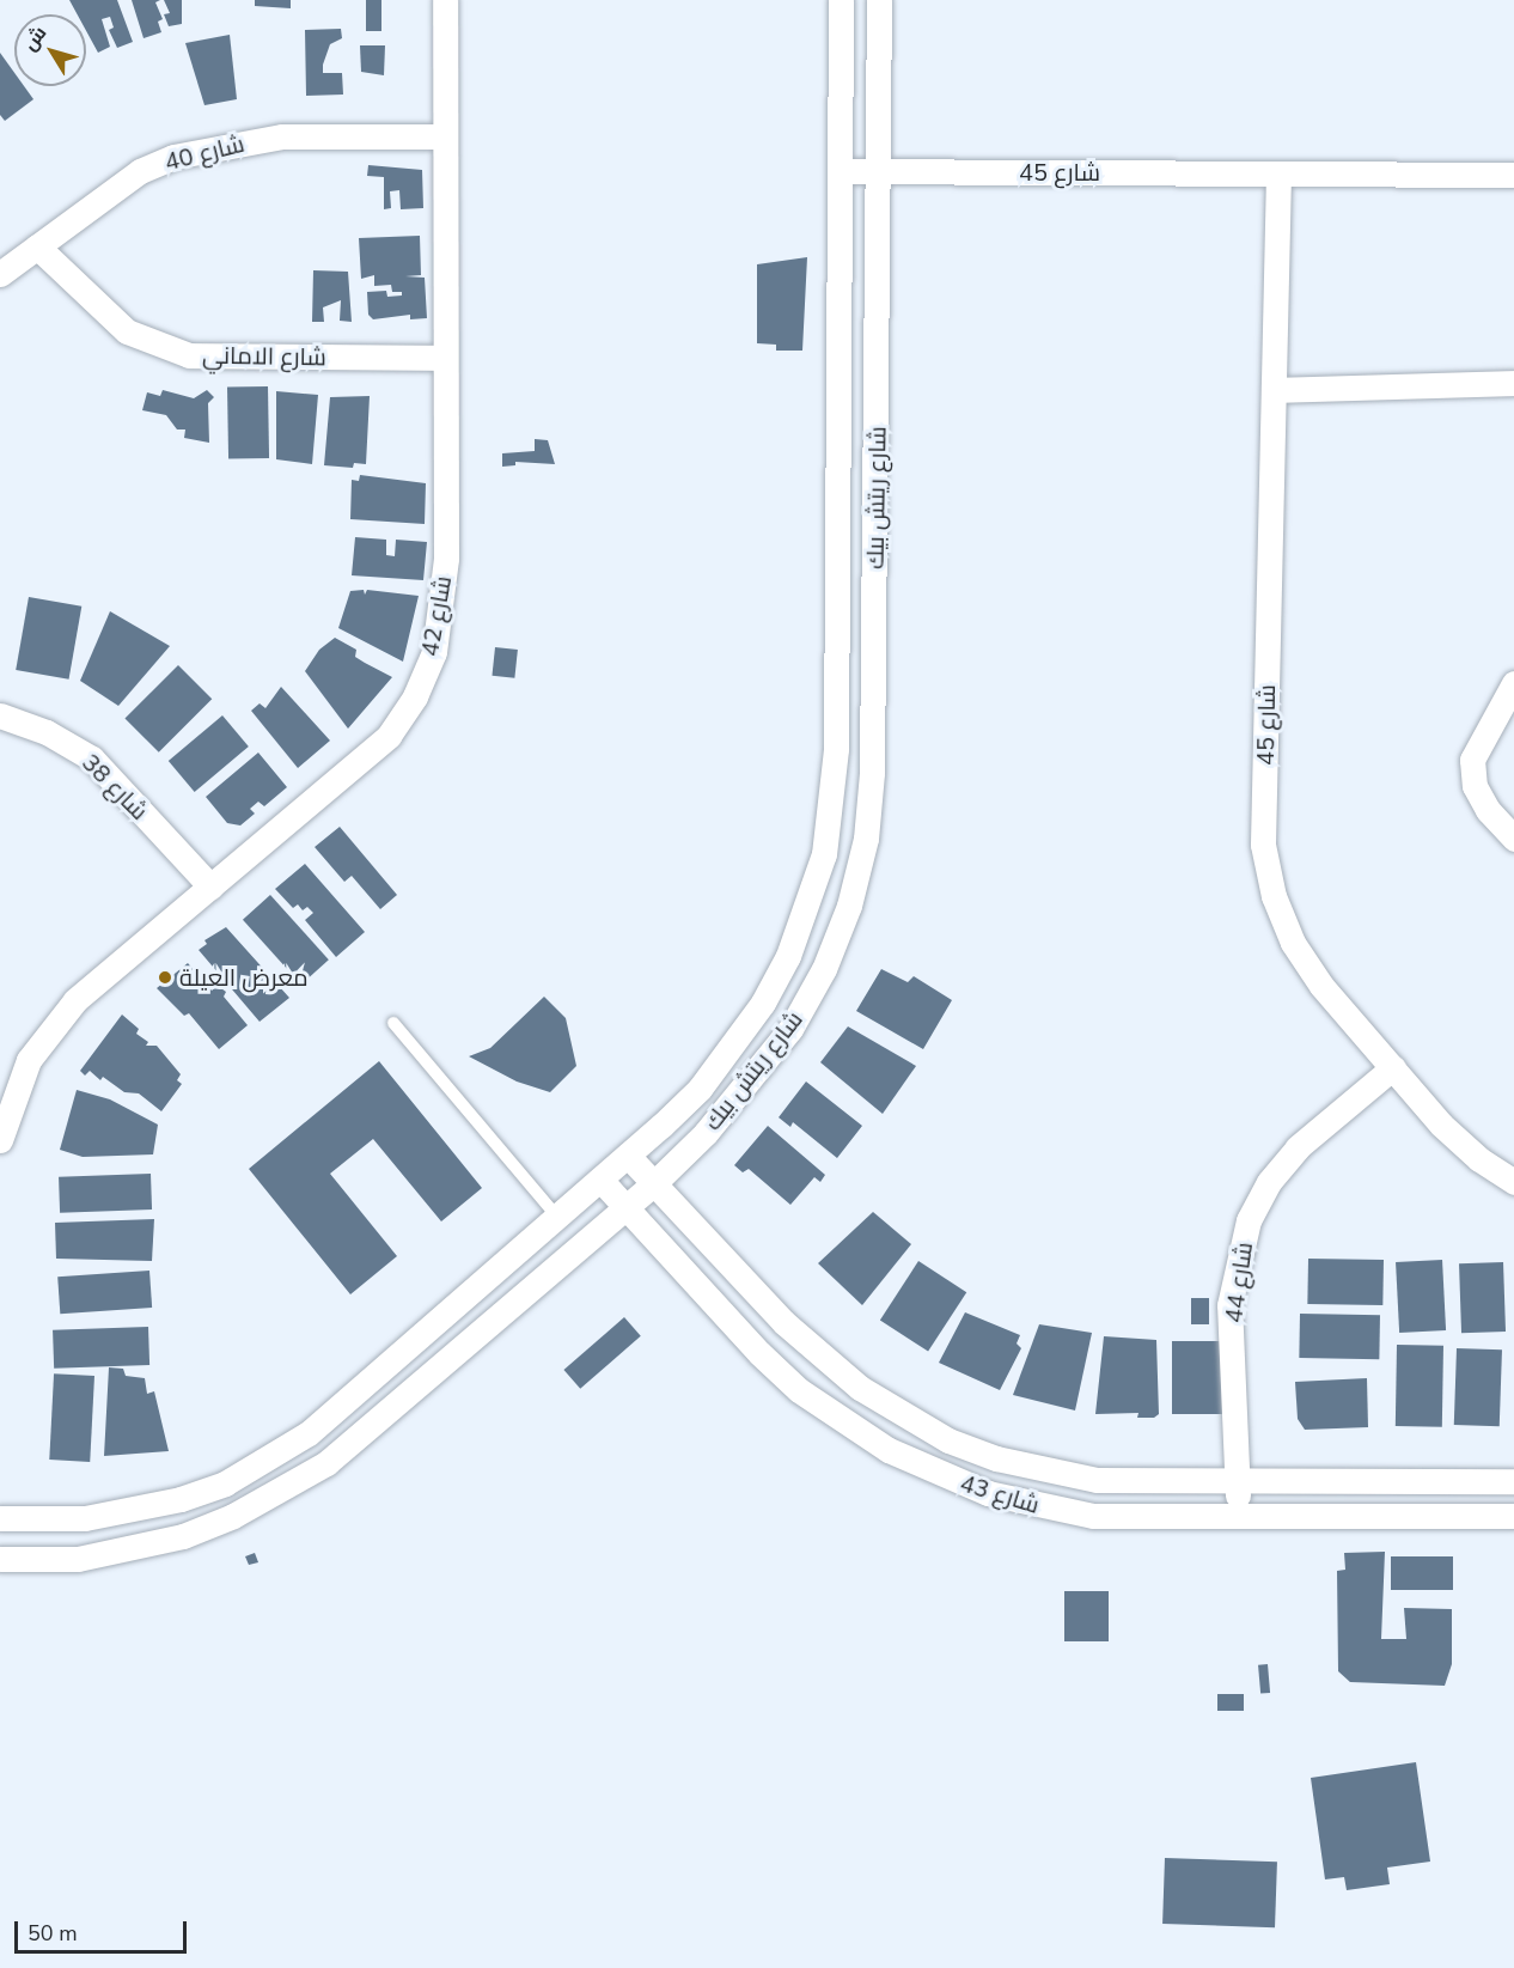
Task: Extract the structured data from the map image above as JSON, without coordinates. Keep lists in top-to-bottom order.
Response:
{
  "streets": {
    "street": [
      "شارع 40",
      "شارع 45",
      "شارع الاماني",
      "شارع ريتش بيك",
      "شارع 42",
      "شارع 38",
      "شارع 44",
      "شارع 43"
    ]
  },
  "crossings": [
    ["شارع 40", "شارع الاماني"],
    ["شارع 40", "شارع 42"],
    ["شارع 45", "شارع ريتش بيك"],
    ["شارع 45", "شارع 44"],
    ["شارع الاماني", "شارع 42"],
    ["شارع ريتش بيك", "شارع 43"],
    ["شارع 42", "شارع 38"],
    ["شارع 44", "شارع 43"]
  ],
  "places": ["معرض العيلة"],
  "scale_bar": "50 m",
  "north": "top left"
}
